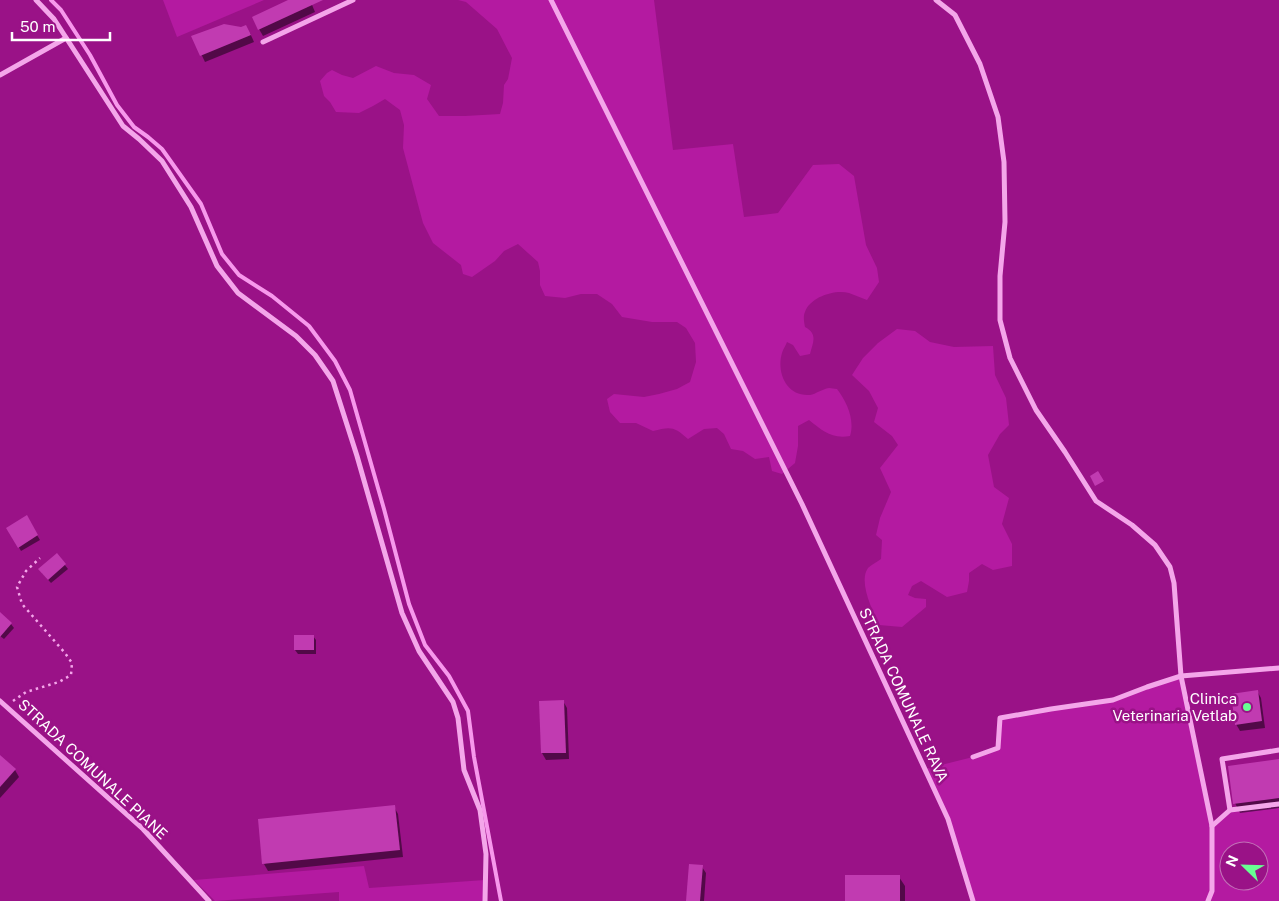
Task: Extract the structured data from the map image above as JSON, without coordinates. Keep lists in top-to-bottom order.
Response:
{
  "streets": {
    "street": ["STRADA COMUNALE RAVA", "STRADA COMUNALE PIANE"]
  },
  "places": ["Clinica Veterinaria Vetlab"],
  "scale_bar": "50 m",
  "north": "top left"
}
